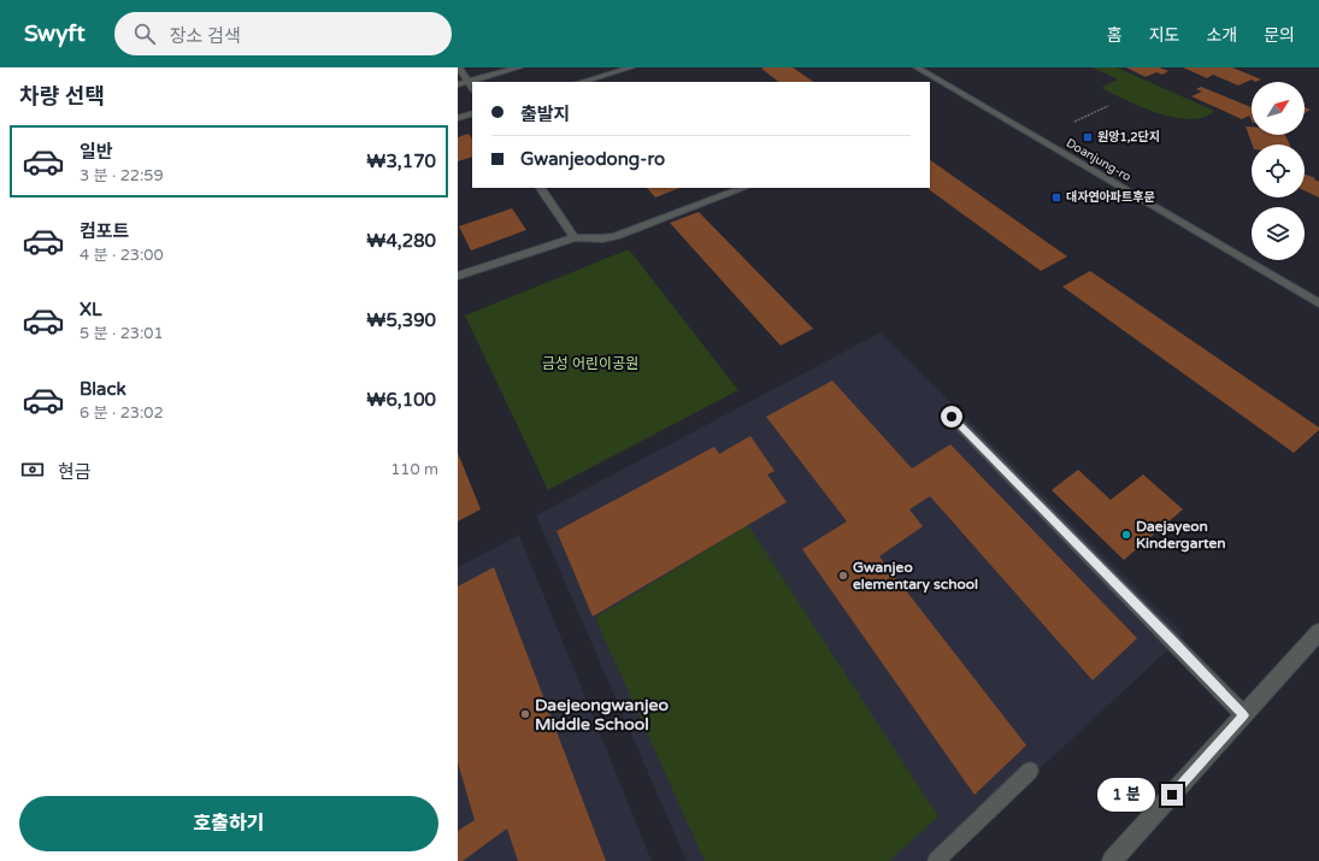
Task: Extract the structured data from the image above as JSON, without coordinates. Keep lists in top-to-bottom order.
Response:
{
  "streets": {
    "street": ["Doanjung-ro"]
  },
  "parks": ["금성 어린이공원"],
  "places": {
    "transit": ["원앙1,2단지", "대자연아파트후문"],
    "other": ["Daejayeon Kindergarten", "Gwanjeo elementary school", "Daejeongwanjeo Middle School"]
  },
  "north": "top right",
  "page": {
    "header": "Swyft",
    "search": "장소 검색",
    "nav": [
      "홈",
      "지도",
      "소개",
      "문의"
    ],
    "heading": "차량 선택",
    "banner": ["출발지", "Gwanjeodong-ro"],
    "list": [
      {
        "name": "일반",
        "note": "3 분 · 22:59",
        "value": "₩3,170"
      },
      {
        "name": "컴포트",
        "note": "4 분 · 23:00",
        "value": "₩4,280"
      },
      {
        "name": "XL",
        "note": "5 분 · 23:01",
        "value": "₩5,390"
      },
      {
        "name": "Black",
        "note": "6 분 · 23:02",
        "value": "₩6,100"
      }
    ],
    "pay": ["현금", "110 m"],
    "bubble": "1 분",
    "buttons": "호출하기"
  }
}
